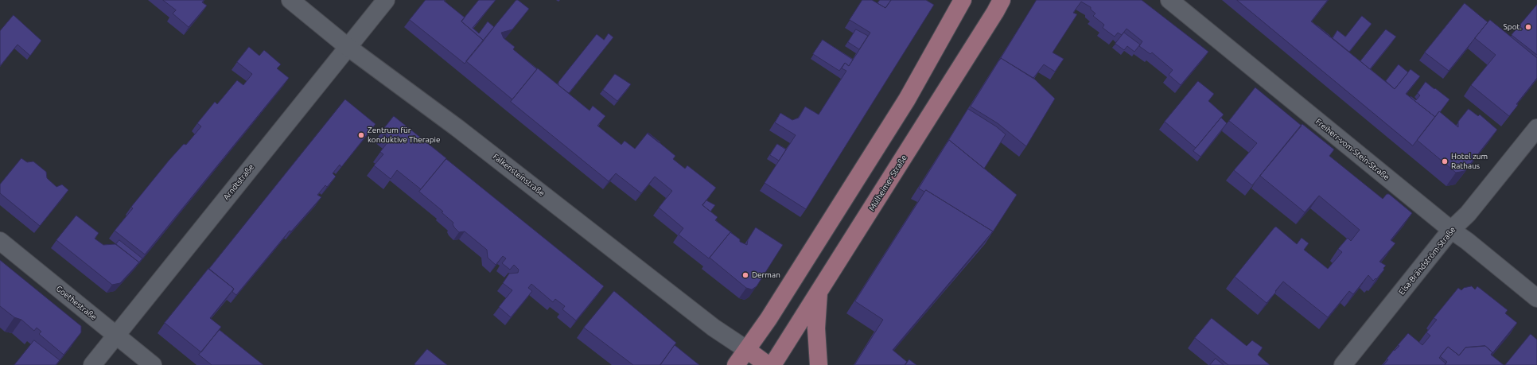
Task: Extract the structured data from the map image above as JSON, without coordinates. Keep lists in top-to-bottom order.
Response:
{
  "streets": {
    "main road": ["Mülheimer Straße"],
    "street": [
      "Freiherr-vom-Stein-Straße",
      "Falkensteinstraße",
      "Arndtstraße",
      "Elsa-Brändström-Straße",
      "Goethestraße"
    ]
  },
  "crossings": [
    ["Freiherr-vom-Stein-Straße", "Elsa-Brändström-Straße"],
    ["Falkensteinstraße", "Arndtstraße"],
    ["Arndtstraße", "Goethestraße"]
  ],
  "places": [
    "Spot.",
    "Zentrum für konduktive Therapie",
    "Hotel zum Rathaus",
    "Derman"
  ]
}
